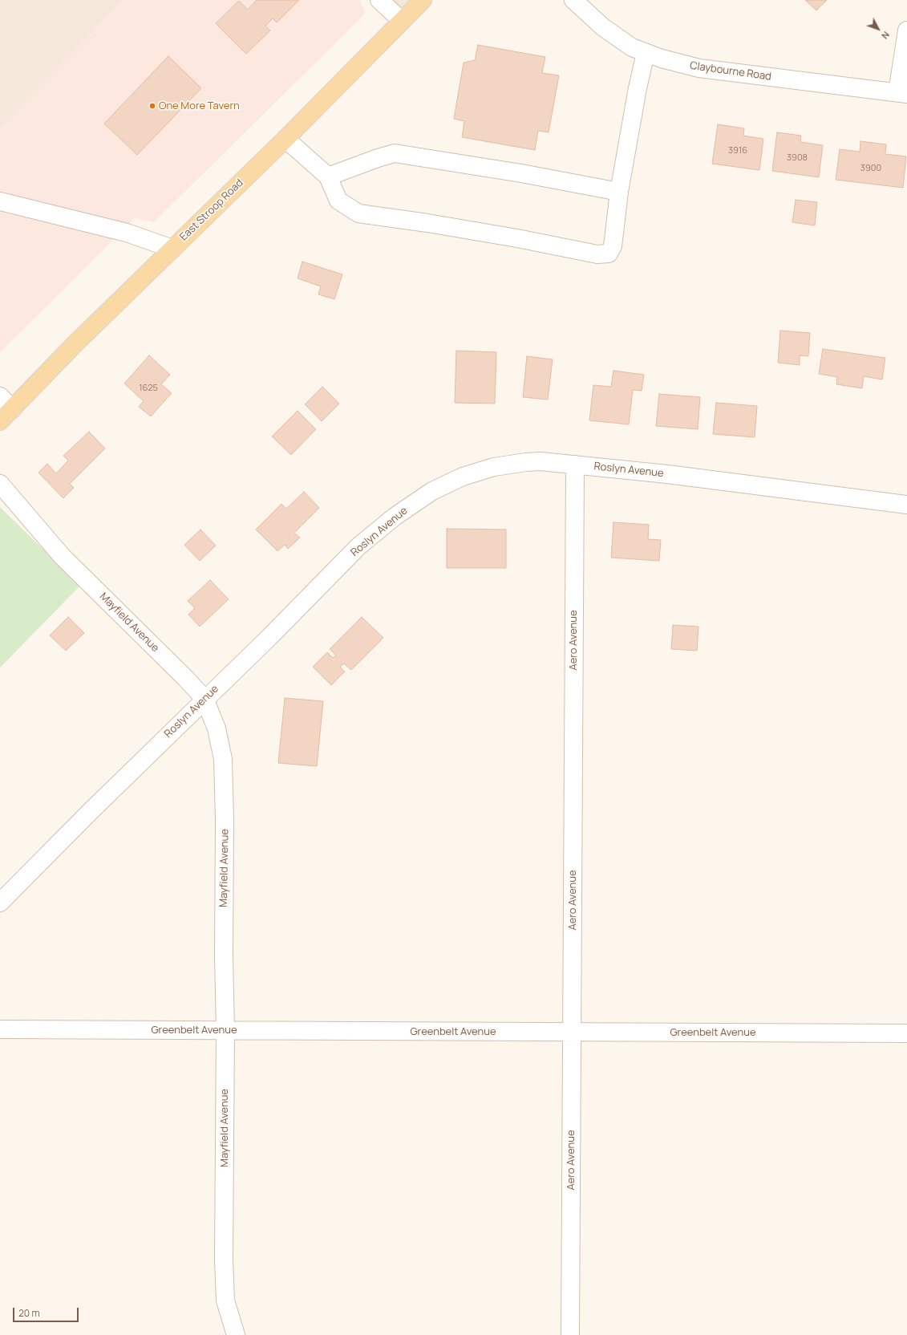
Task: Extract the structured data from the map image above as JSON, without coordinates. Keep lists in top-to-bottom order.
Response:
{
  "streets": {
    "main road": ["East Stroop Road"],
    "street": [
      "Claybourne Road",
      "Roslyn Avenue",
      "Mayfield Avenue",
      "Aero Avenue",
      "Greenbelt Avenue"
    ]
  },
  "crossings": [
    ["Roslyn Avenue", "Mayfield Avenue"],
    ["Roslyn Avenue", "Aero Avenue"],
    ["Mayfield Avenue", "Greenbelt Avenue"],
    ["Aero Avenue", "Greenbelt Avenue"]
  ],
  "places": ["One More Tavern"],
  "house_numbers": [
    "3916",
    "3908",
    "3900",
    "1625"
  ],
  "scale_bar": "20 m",
  "north": "bottom right"
}
